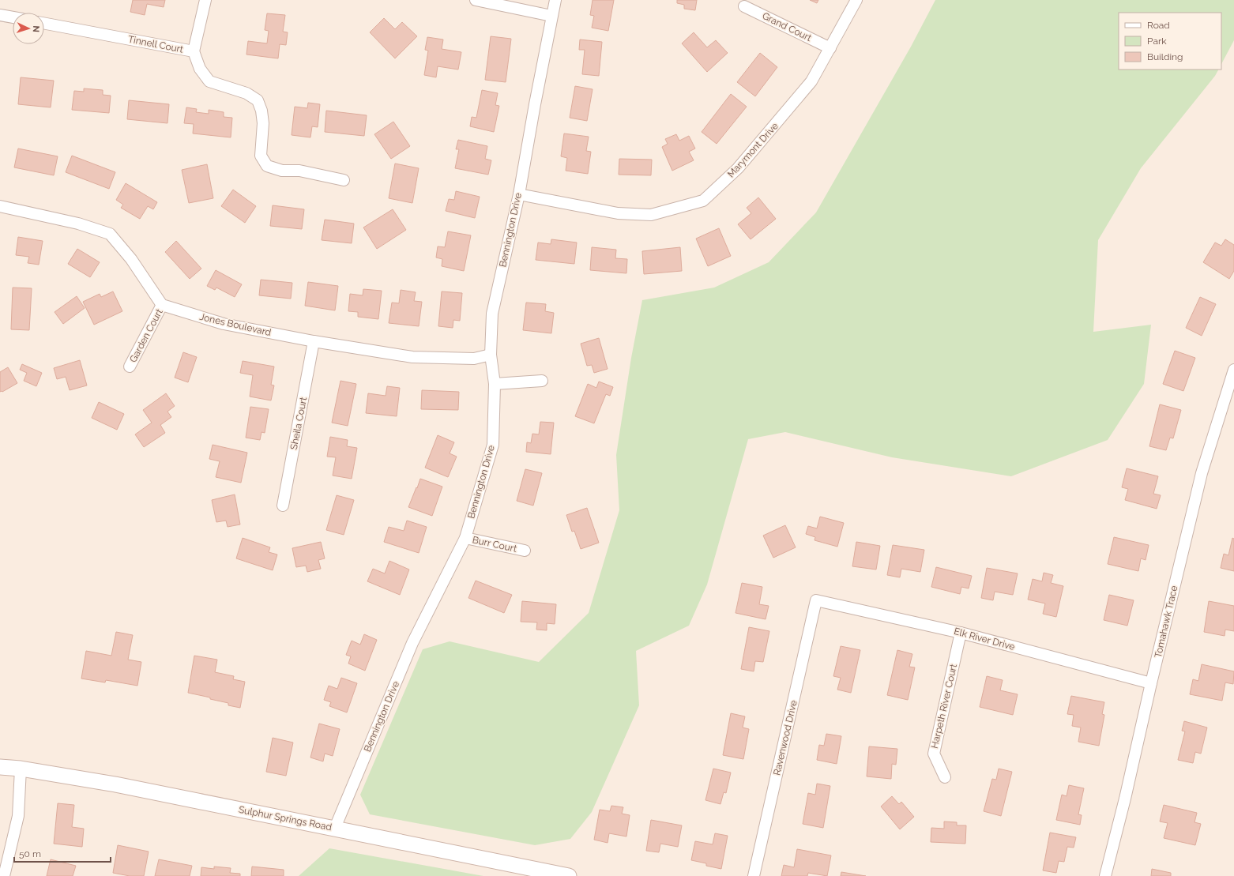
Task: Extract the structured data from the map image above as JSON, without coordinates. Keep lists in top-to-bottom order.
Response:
{
  "streets": {
    "street": [
      "Grand Court",
      "Tinnell Court",
      "Marymont Drive",
      "Bennington Drive",
      "Jones Boulevard",
      "Garden Court",
      "Sheila Court",
      "Burr Court",
      "Tomahawk Trace",
      "Elk River Drive",
      "Harpeth River Court",
      "Ravenwood Drive",
      "Sulphur Springs Road"
    ]
  },
  "crossings": [
    ["Grand Court", "Marymont Drive"],
    ["Marymont Drive", "Bennington Drive"],
    ["Bennington Drive", "Jones Boulevard"],
    ["Bennington Drive", "Burr Court"],
    ["Bennington Drive", "Sulphur Springs Road"],
    ["Jones Boulevard", "Garden Court"],
    ["Jones Boulevard", "Sheila Court"],
    ["Tomahawk Trace", "Elk River Drive"],
    ["Elk River Drive", "Harpeth River Court"],
    ["Elk River Drive", "Ravenwood Drive"]
  ],
  "legend": ["Road", "Park", "Building"],
  "scale_bar": "50 m",
  "north": "right"
}
